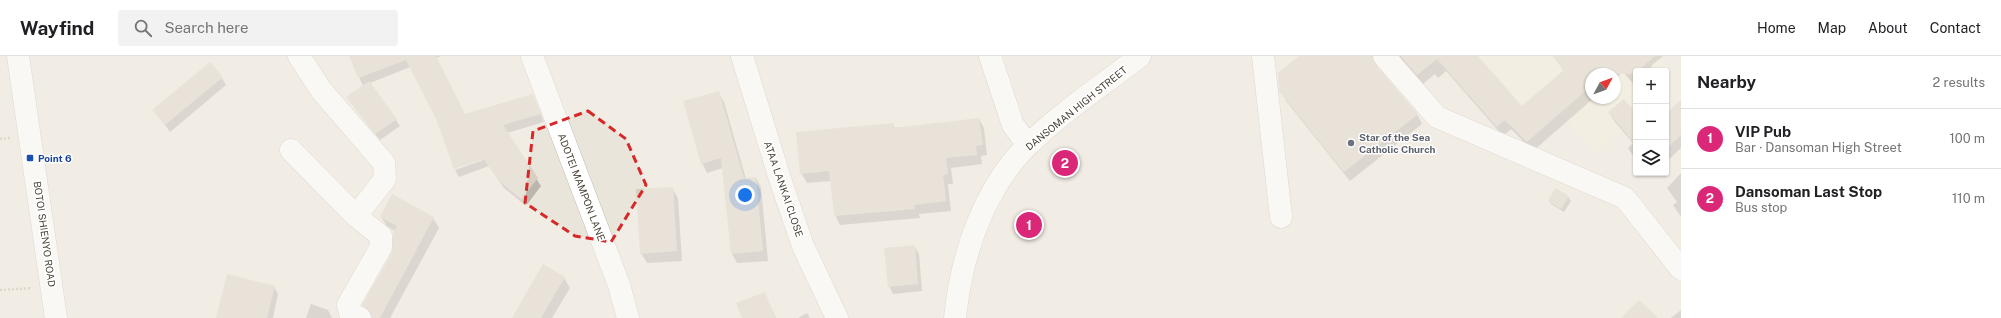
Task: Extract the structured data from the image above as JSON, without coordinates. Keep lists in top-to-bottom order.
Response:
{
  "streets": {
    "street": [
      "DANSOMAN HIGH STREET",
      "ADOTEI MAMPON LANE",
      "ATAA LANKAI CLOSE",
      "BOTOI SHIENYO ROAD"
    ]
  },
  "places": {
    "other": ["Star of the Sea Catholic Church"],
    "transit": ["Point 6"]
  },
  "north": "top right",
  "page": {
    "header": "Wayfind",
    "search": "Search here",
    "nav": [
      "Home",
      "Map",
      "About",
      "Contact"
    ],
    "heading": ["Nearby", "2 results"],
    "map_buttons": ["+", "−"],
    "list": [
      {
        "mark": "1",
        "name": "VIP Pub",
        "note": "Bar · Dansoman High Street",
        "value": "100 m"
      },
      {
        "mark": "2",
        "name": "Dansoman Last Stop",
        "note": "Bus stop",
        "value": "110 m"
      }
    ],
    "pins": ["2", "1"]
  }
}
